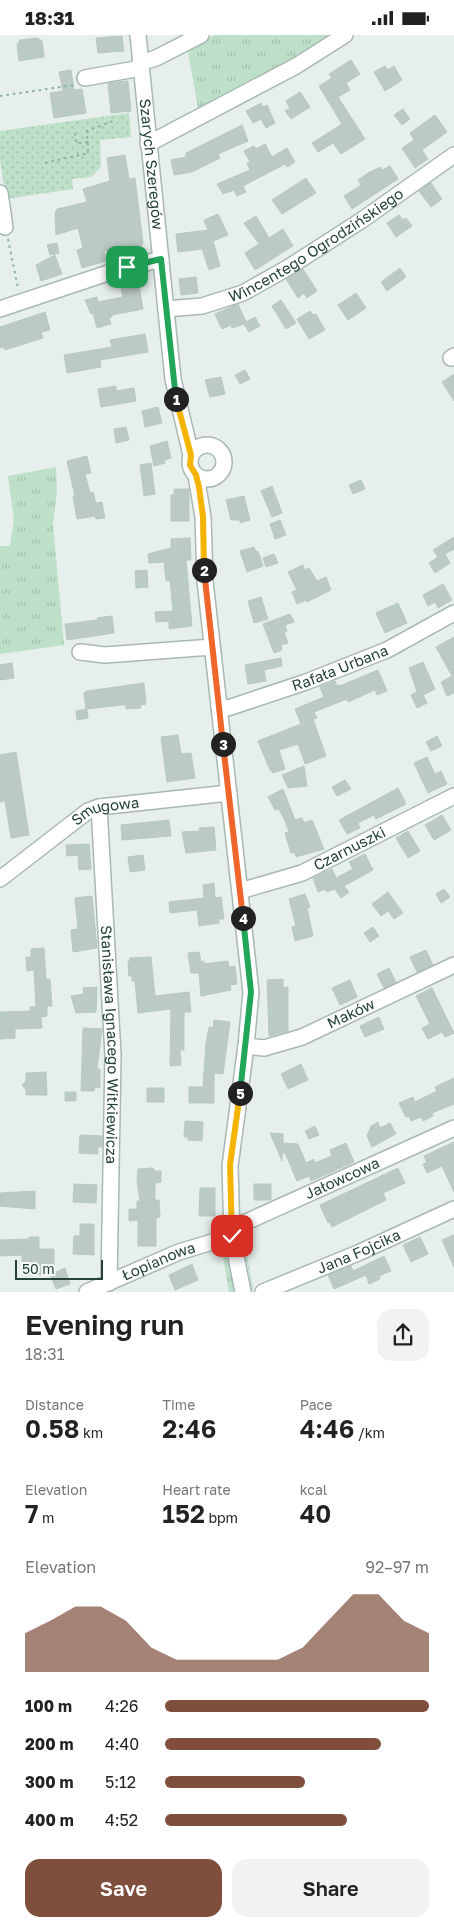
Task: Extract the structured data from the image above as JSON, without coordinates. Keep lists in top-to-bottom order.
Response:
{
  "streets": {
    "street": [
      "Szarych Szeregów",
      "Wincentego Ogrodzińskiego",
      "Rafała Urbana",
      "Smugowa",
      "Czarnuszki",
      "Maków",
      "Stanisława Ignacego Witkiewicza",
      "Jałowcowa",
      "Jana Fojcika",
      "Łopianowa"
    ]
  },
  "crossings": [
    ["Szarych Szeregów", "Wincentego Ogrodzińskiego"],
    ["Smugowa", "Stanisława Ignacego Witkiewicza"],
    ["Stanisława Ignacego Witkiewicza", "Łopianowa"],
    ["Jałowcowa", "Łopianowa"]
  ],
  "scale_bar": "50 m",
  "page": {
    "status": "18:31",
    "pins": [
      "1",
      "2",
      "3",
      "4",
      "5"
    ],
    "scale": "50 m",
    "heading": ["Evening run", "18:31"],
    "stats": [
      ["Distance", "0.58 km"],
      ["Time", "2:46"],
      ["Pace", "4:46 /km"],
      ["Elevation", "7 m"],
      ["Heart rate", "152 bpm"],
      ["kcal", "40"]
    ],
    "chart": ["Elevation", "92–97 m"],
    "list": [
      {
        "name": "100 m",
        "note": "4:26"
      },
      {
        "name": "200 m",
        "note": "4:40"
      },
      {
        "name": "300 m",
        "note": "5:12"
      },
      {
        "name": "400 m",
        "note": "4:52"
      }
    ],
    "buttons": ["Save", "Share"]
  }
}
